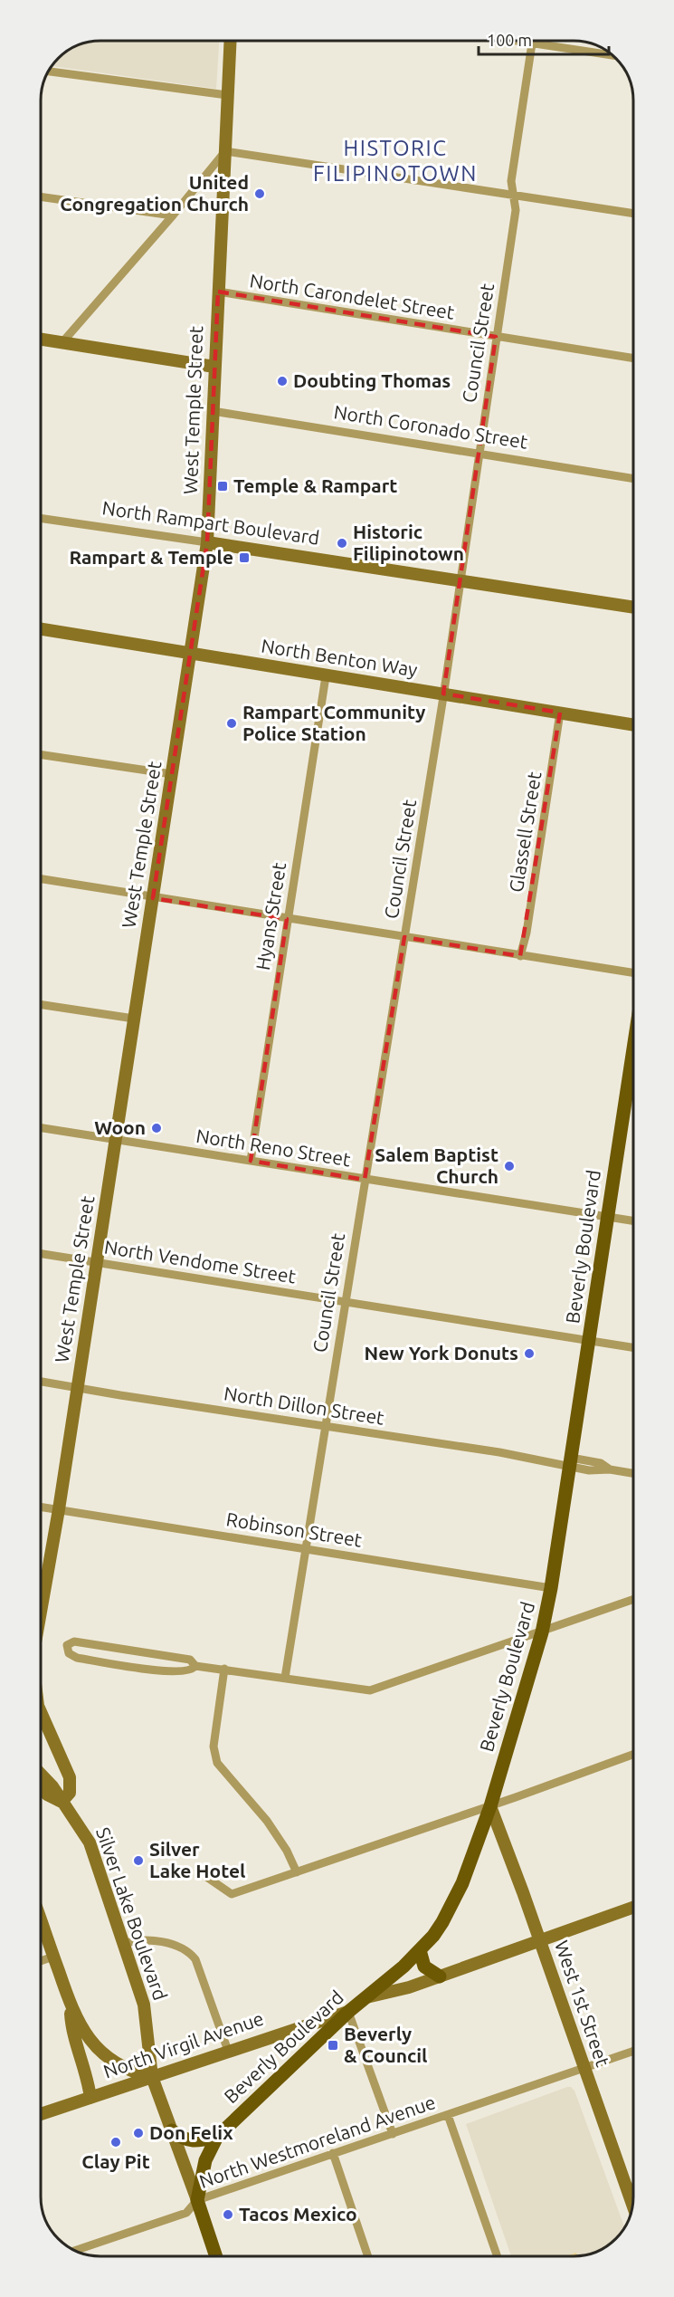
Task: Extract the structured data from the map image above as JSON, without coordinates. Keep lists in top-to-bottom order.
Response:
{
  "streets": {
    "main road": [
      "West Temple Street",
      "North Rampart Boulevard",
      "North Benton Way",
      "Beverly Boulevard",
      "Silver Lake Boulevard",
      "West 1st Street",
      "North Virgil Avenue"
    ],
    "street": [
      "North Carondelet Street",
      "Council Street",
      "North Coronado Street",
      "Glassell Street",
      "Hyans Street",
      "North Reno Street",
      "North Vendome Street",
      "North Dillon Street",
      "Robinson Street",
      "North Westmoreland Avenue"
    ]
  },
  "crossings": [
    ["North Carondelet Street", "Council Street"],
    ["North Carondelet Street", "West Temple Street"],
    ["Council Street", "North Coronado Street"],
    ["Council Street", "North Rampart Boulevard"],
    ["Council Street", "North Benton Way"],
    ["Council Street", "North Reno Street"],
    ["Council Street", "North Vendome Street"],
    ["Council Street", "North Dillon Street"],
    ["Council Street", "Robinson Street"],
    ["West Temple Street", "North Coronado Street"],
    ["West Temple Street", "North Rampart Boulevard"],
    ["West Temple Street", "North Benton Way"],
    ["West Temple Street", "North Reno Street"],
    ["West Temple Street", "North Vendome Street"],
    ["West Temple Street", "North Dillon Street"],
    ["West Temple Street", "Robinson Street"],
    ["West Temple Street", "Silver Lake Boulevard"],
    ["North Benton Way", "Glassell Street"],
    ["North Benton Way", "Hyans Street"],
    ["Hyans Street", "North Reno Street"],
    ["North Reno Street", "Beverly Boulevard"],
    ["Beverly Boulevard", "North Vendome Street"],
    ["Beverly Boulevard", "North Dillon Street"],
    ["Beverly Boulevard", "Robinson Street"],
    ["Beverly Boulevard", "West 1st Street"],
    ["Beverly Boulevard", "North Virgil Avenue"],
    ["Beverly Boulevard", "North Westmoreland Avenue"],
    ["Silver Lake Boulevard", "North Virgil Avenue"],
    ["West 1st Street", "North Westmoreland Avenue"]
  ],
  "districts": ["HISTORIC FILIPINOTOWN"],
  "places": {
    "other": [
      "United Congregation Church",
      "Doubting Thomas",
      "Historic Filipinotown",
      "Rampart Community Police Station",
      "Woon",
      "Salem Baptist Church",
      "New York Donuts",
      "Silver Lake Hotel",
      "Don Felix",
      "Clay Pit",
      "Tacos Mexico"
    ],
    "transit": ["Temple & Rampart", "Rampart & Temple", "Beverly & Council"]
  },
  "scale_bar": "100 m"
}
